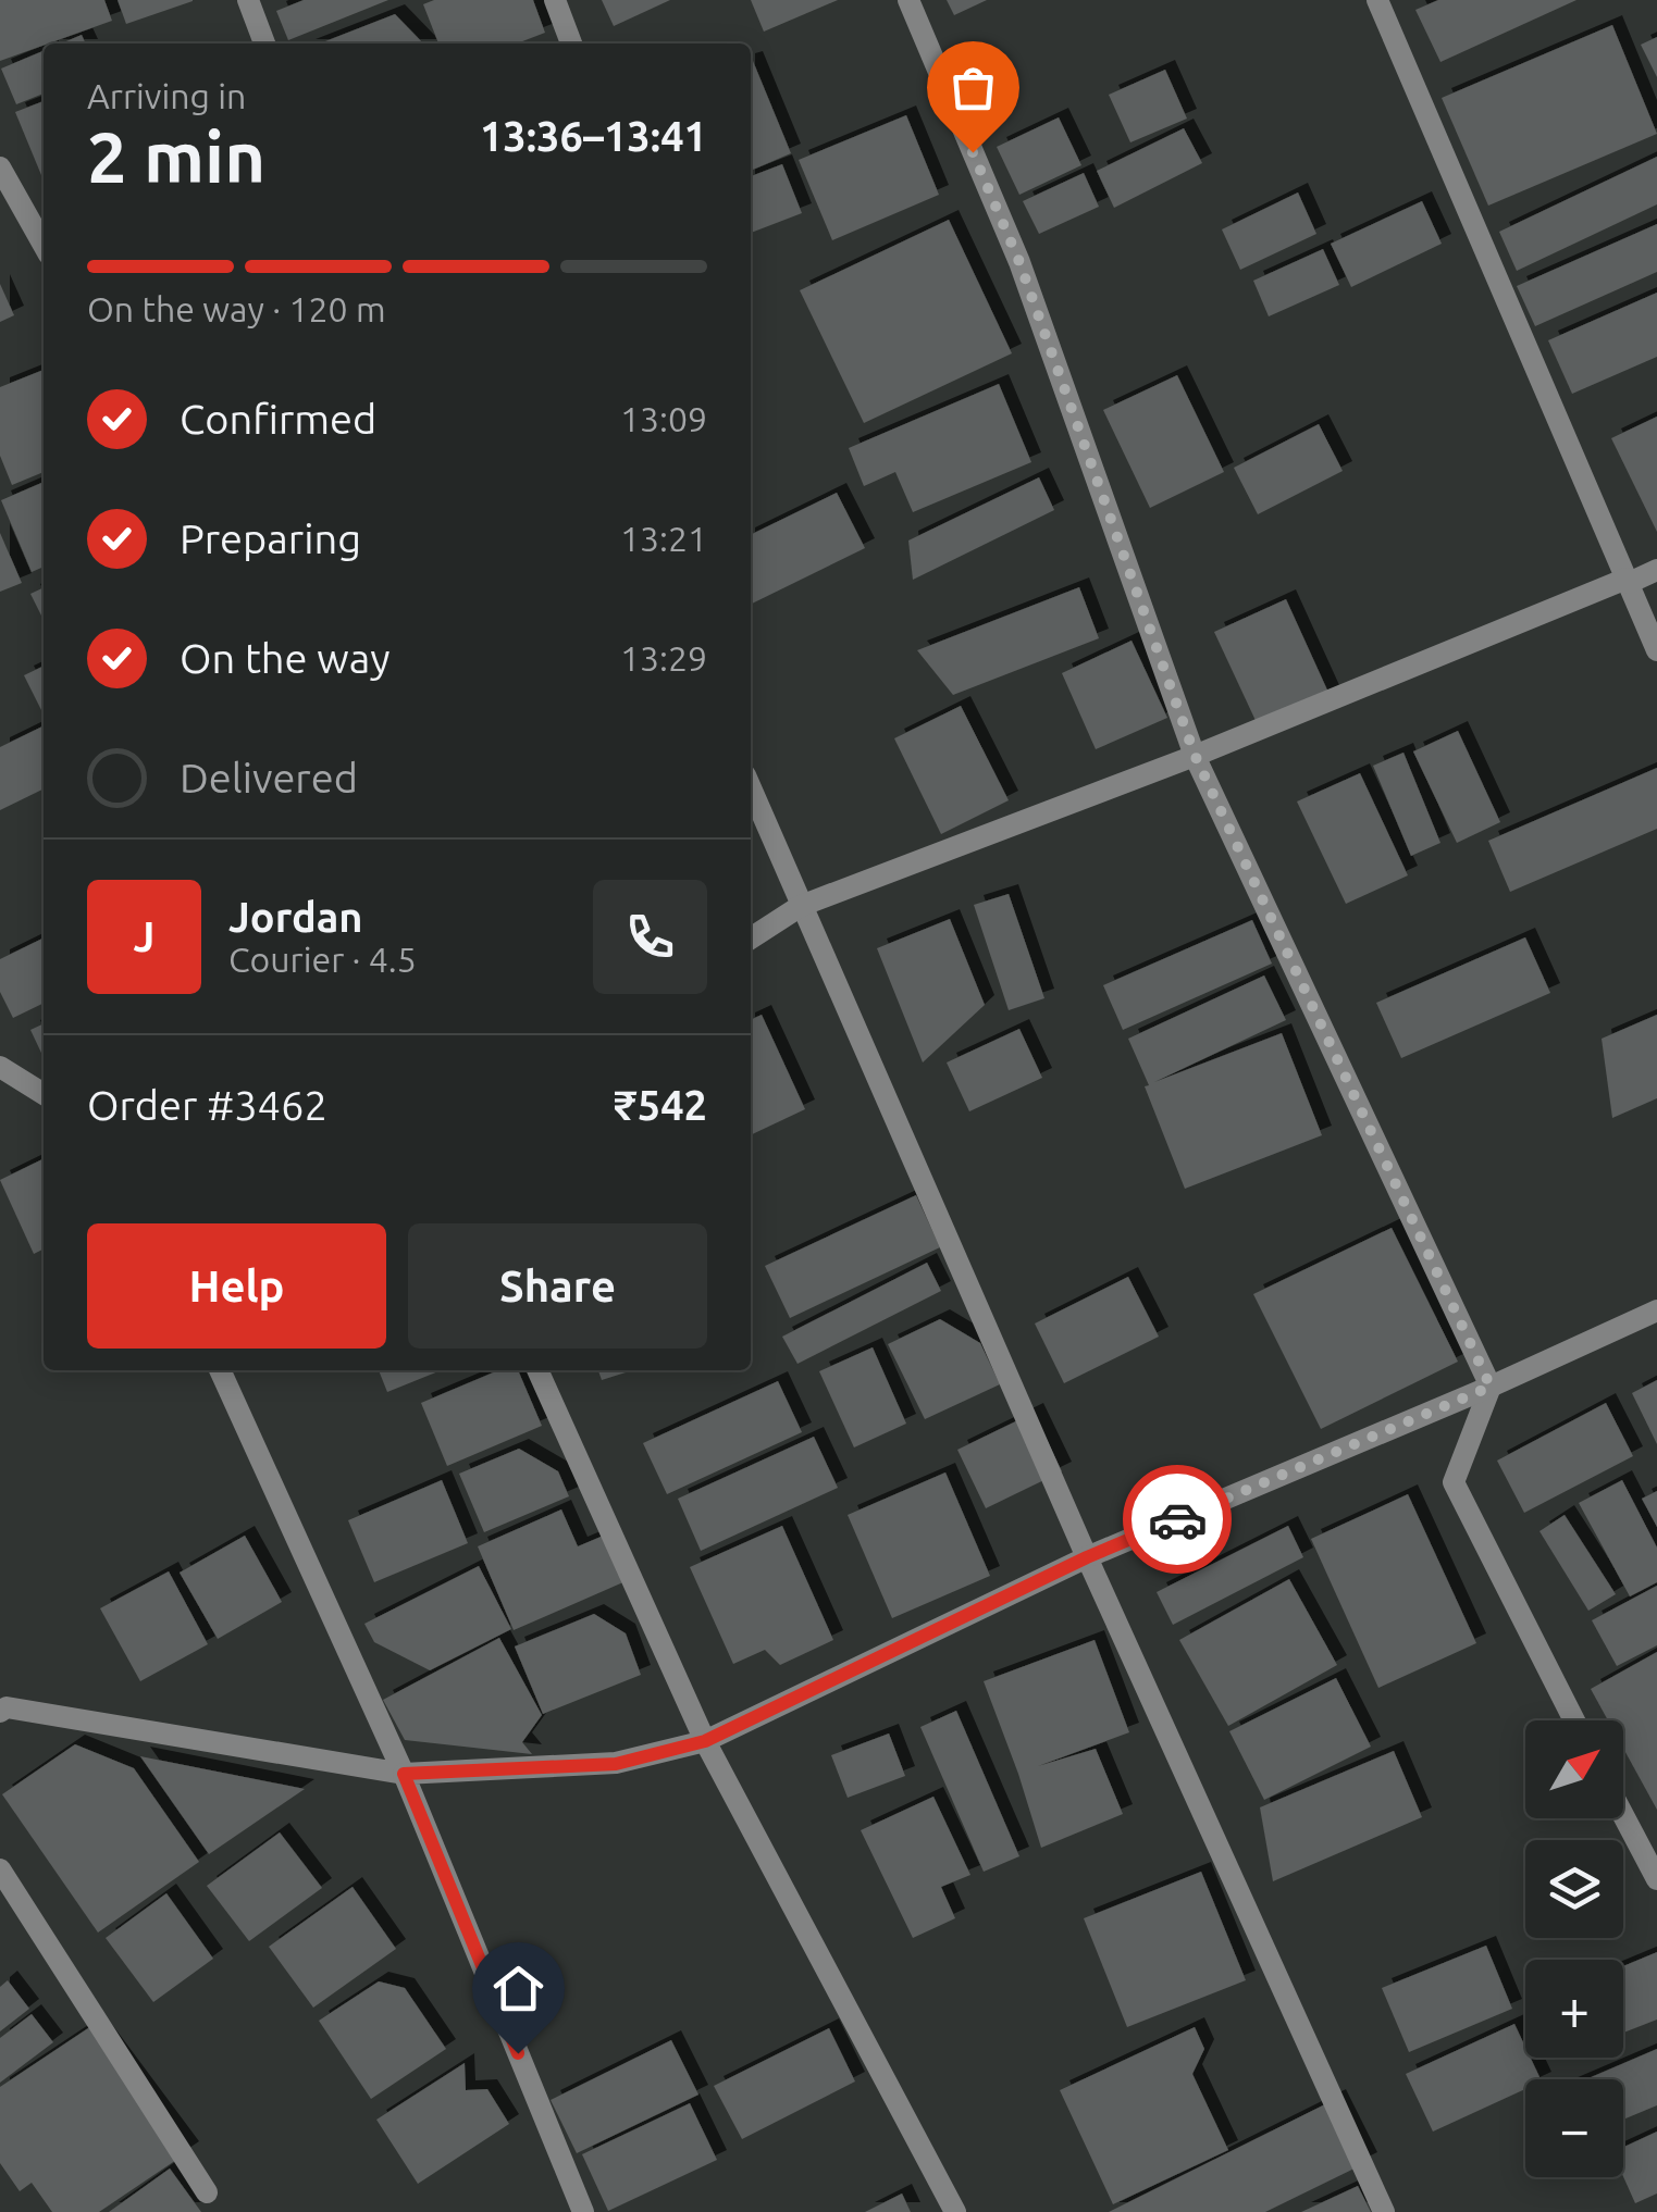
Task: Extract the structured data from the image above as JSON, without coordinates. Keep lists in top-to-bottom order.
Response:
{
  "north": "top right",
  "page": {
    "heading": ["2 min", "Arriving in", "13:36–13:41"],
    "panel": [
      "Jordan",
      "Courier · 4.5",
      "Order #3462",
      "₹542"
    ],
    "bar": "On the way · 120 m",
    "list": [
      ["Confirmed", "13:09"],
      ["Preparing", "13:21"],
      ["On the way", "13:29"],
      "Delivered"
    ],
    "round": "J",
    "buttons": ["Help", "Share"],
    "map_buttons": ["+", "−"]
  }
}
